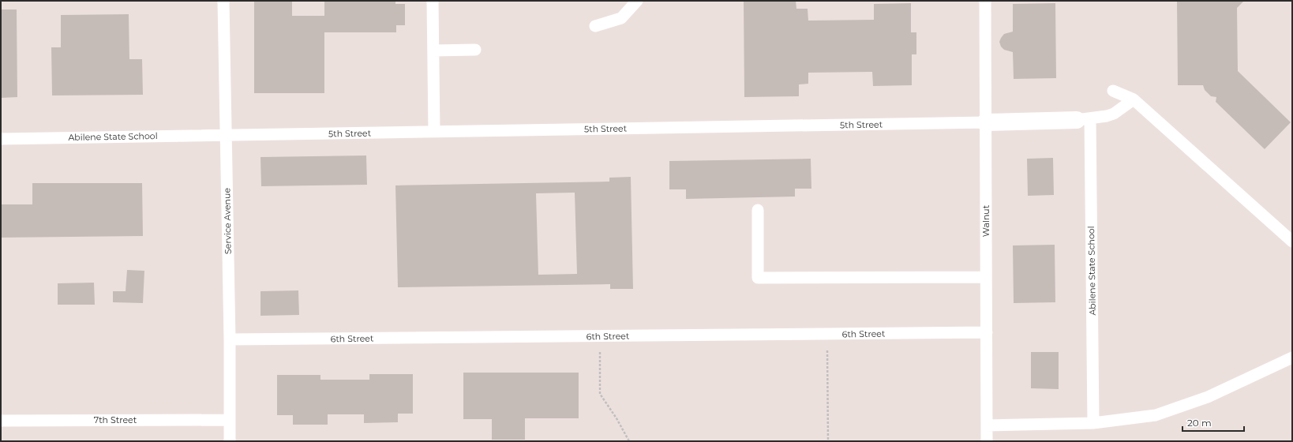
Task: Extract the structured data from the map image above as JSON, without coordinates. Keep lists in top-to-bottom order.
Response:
{
  "streets": {
    "lane": [
      "5th Street",
      "Abilene State School",
      "Service Avenue",
      "Walnut",
      "6th Street",
      "7th Street"
    ]
  },
  "crossings": [
    ["5th Street", "Abilene State School"],
    ["5th Street", "Service Avenue"],
    ["5th Street", "Walnut"],
    ["Abilene State School", "Service Avenue"],
    ["Service Avenue", "6th Street"],
    ["Service Avenue", "7th Street"],
    ["Walnut", "6th Street"]
  ],
  "scale_bar": "20 m"
}
